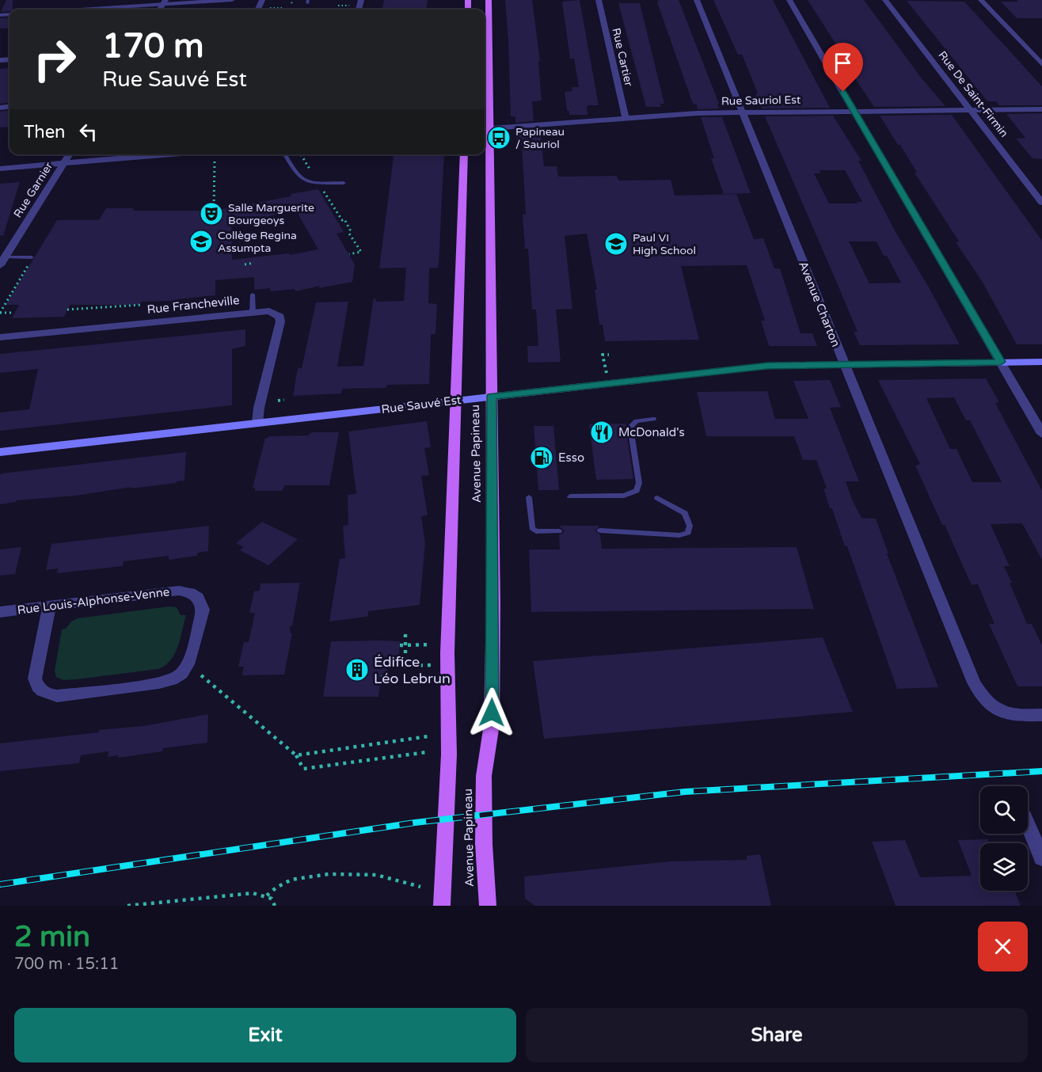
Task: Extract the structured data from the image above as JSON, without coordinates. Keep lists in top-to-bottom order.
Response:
{
  "streets": {
    "main road": ["Rue Sauvé Est", "Avenue Papineau"],
    "street": [
      "Rue Cartier",
      "Rue De Saint-Firmin",
      "Rue Sauriol Est",
      "Rue Garnier",
      "Avenue Charton",
      "Rue Francheville",
      "Rue Louis-Alphonse-Venne"
    ]
  },
  "crossings": [
    ["Rue Cartier", "Rue Sauriol Est"],
    ["Rue De Saint-Firmin", "Rue Sauriol Est"],
    ["Rue Sauriol Est", "Avenue Charton"],
    ["Rue Sauriol Est", "Avenue Papineau"],
    ["Avenue Charton", "Rue Sauvé Est"],
    ["Rue Francheville", "Rue Sauvé Est"],
    ["Rue Sauvé Est", "Avenue Papineau"]
  ],
  "places": {
    "bus stop": ["Papineau / Sauriol"],
    "theatre": ["Salle Marguerite Bourgeoys"],
    "school or university": ["Collège Regina Assumpta", "Paul VI High School"],
    "restaurant": ["McDonald's"],
    "fuel station": ["Esso"],
    "building": ["Édifice Léo Lebrun"]
  },
  "page": {
    "turn": ["170 m", "Rue Sauvé Est"],
    "then": "Then",
    "heading": ["2 min", "700 m · 15:11"],
    "buttons": ["Exit", "Share"]
  }
}
